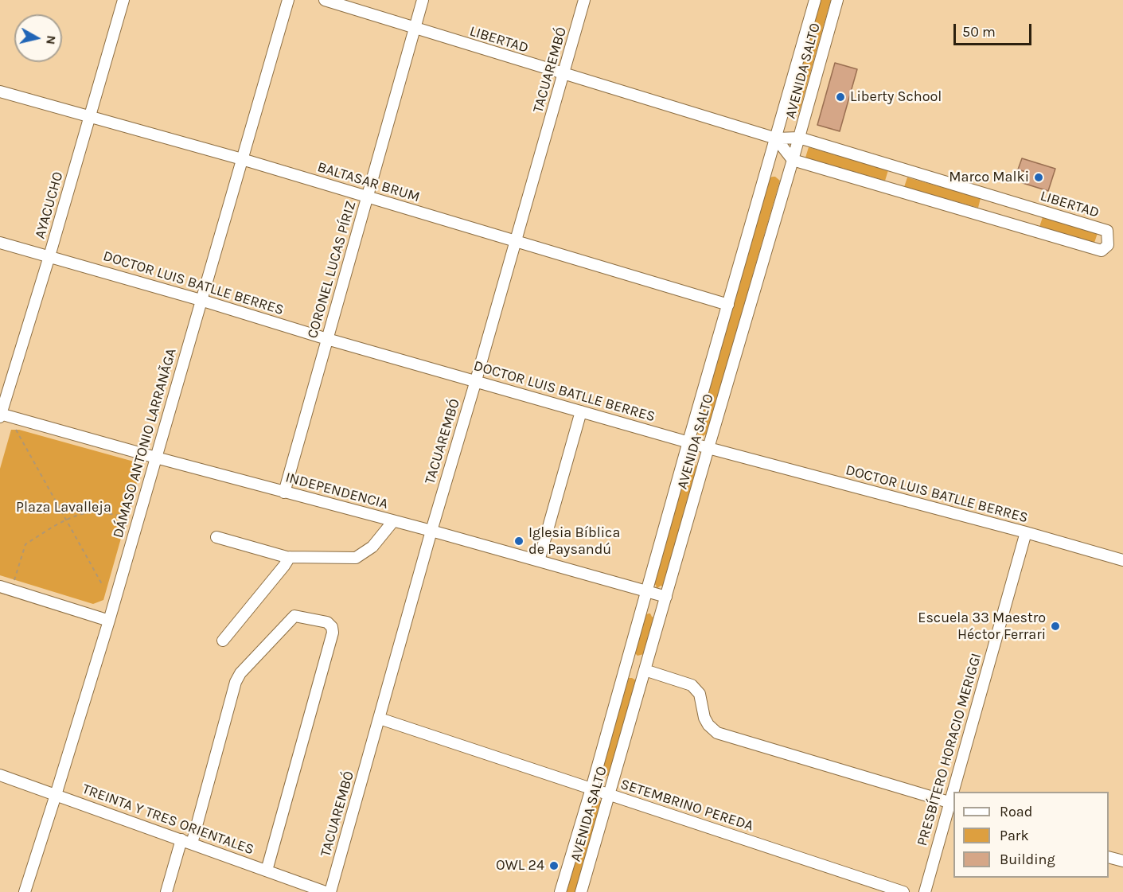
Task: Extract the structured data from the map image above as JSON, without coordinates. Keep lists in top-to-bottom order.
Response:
{
  "streets": {
    "street": [
      "LIBERTAD",
      "TACUAREMBÓ",
      "AVENIDA SALTO",
      "BALTASAR BRUM",
      "AYACUCHO",
      "CORONEL LUCAS PÍRIZ",
      "DOCTOR LUIS BATLLE BERRES",
      "DÁMASO ANTONIO LARRANÃGA",
      "INDEPENDENCIA",
      "PRESBÍTERO HORACIO MERIGGI",
      "SETEMBRINO PEREDA",
      "TREINTA Y TRES ORIENTALES"
    ]
  },
  "crossings": [
    ["LIBERTAD", "TACUAREMBÓ"],
    ["LIBERTAD", "AVENIDA SALTO"],
    ["LIBERTAD", "CORONEL LUCAS PÍRIZ"],
    ["TACUAREMBÓ", "BALTASAR BRUM"],
    ["TACUAREMBÓ", "DOCTOR LUIS BATLLE BERRES"],
    ["TACUAREMBÓ", "INDEPENDENCIA"],
    ["TACUAREMBÓ", "SETEMBRINO PEREDA"],
    ["AVENIDA SALTO", "BALTASAR BRUM"],
    ["AVENIDA SALTO", "DOCTOR LUIS BATLLE BERRES"],
    ["AVENIDA SALTO", "INDEPENDENCIA"],
    ["AVENIDA SALTO", "SETEMBRINO PEREDA"],
    ["BALTASAR BRUM", "AYACUCHO"],
    ["BALTASAR BRUM", "CORONEL LUCAS PÍRIZ"],
    ["BALTASAR BRUM", "DÁMASO ANTONIO LARRANÃGA"],
    ["AYACUCHO", "DOCTOR LUIS BATLLE BERRES"],
    ["AYACUCHO", "INDEPENDENCIA"],
    ["CORONEL LUCAS PÍRIZ", "DOCTOR LUIS BATLLE BERRES"],
    ["CORONEL LUCAS PÍRIZ", "INDEPENDENCIA"],
    ["DOCTOR LUIS BATLLE BERRES", "DÁMASO ANTONIO LARRANÃGA"],
    ["DOCTOR LUIS BATLLE BERRES", "PRESBÍTERO HORACIO MERIGGI"],
    ["DÁMASO ANTONIO LARRANÃGA", "INDEPENDENCIA"],
    ["DÁMASO ANTONIO LARRANÃGA", "TREINTA Y TRES ORIENTALES"]
  ],
  "parks": ["Plaza Lavalleja"],
  "places": [
    "Liberty School",
    "Marco Malki",
    "Iglesia Bíblica de Paysandú",
    "Escuela 33 Maestro Héctor Ferrari",
    "OWL 24"
  ],
  "legend": ["Road", "Park", "Building"],
  "scale_bar": "50 m",
  "north": "right"
}
